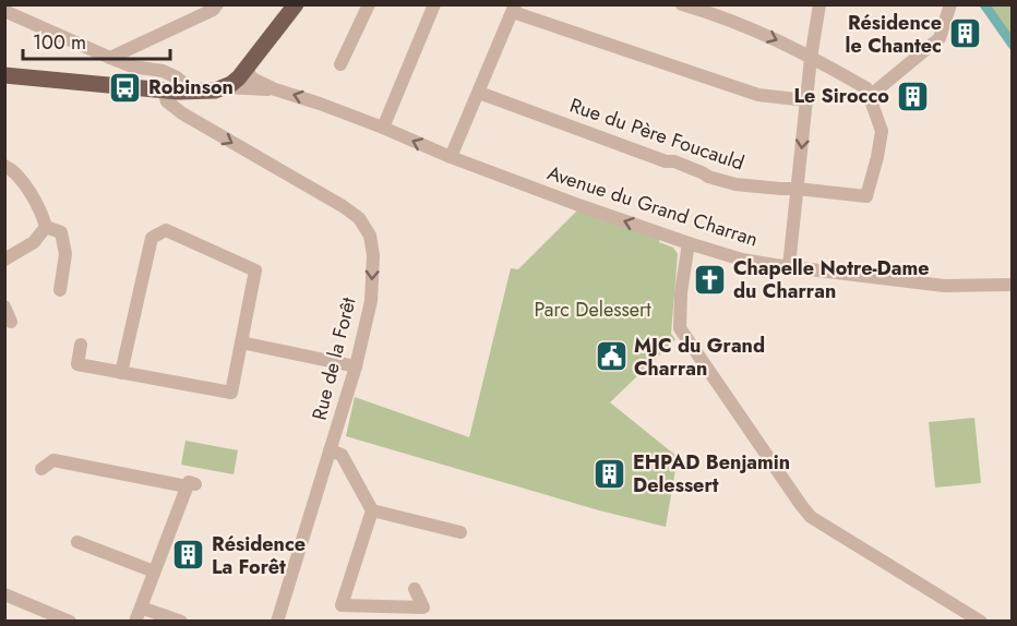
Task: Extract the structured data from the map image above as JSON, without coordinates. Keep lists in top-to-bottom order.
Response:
{
  "streets": {
    "street": ["Rue du Père Foucauld", "Avenue du Grand Charran", "Rue de la Forêt"]
  },
  "one_way": ["Avenue du Grand Charran", "Rue de la Forêt"],
  "parks": ["Parc Delessert"],
  "places": {
    "building": [
      "Résidence le Chantec",
      "Le Sirocco",
      "EHPAD Benjamin Delessert",
      "Résidence La Forêt"
    ],
    "bus stop": ["Robinson"],
    "church": ["Chapelle Notre-Dame du Charran"],
    "public building": ["MJC du Grand Charran"]
  },
  "scale_bar": "100 m"
}
